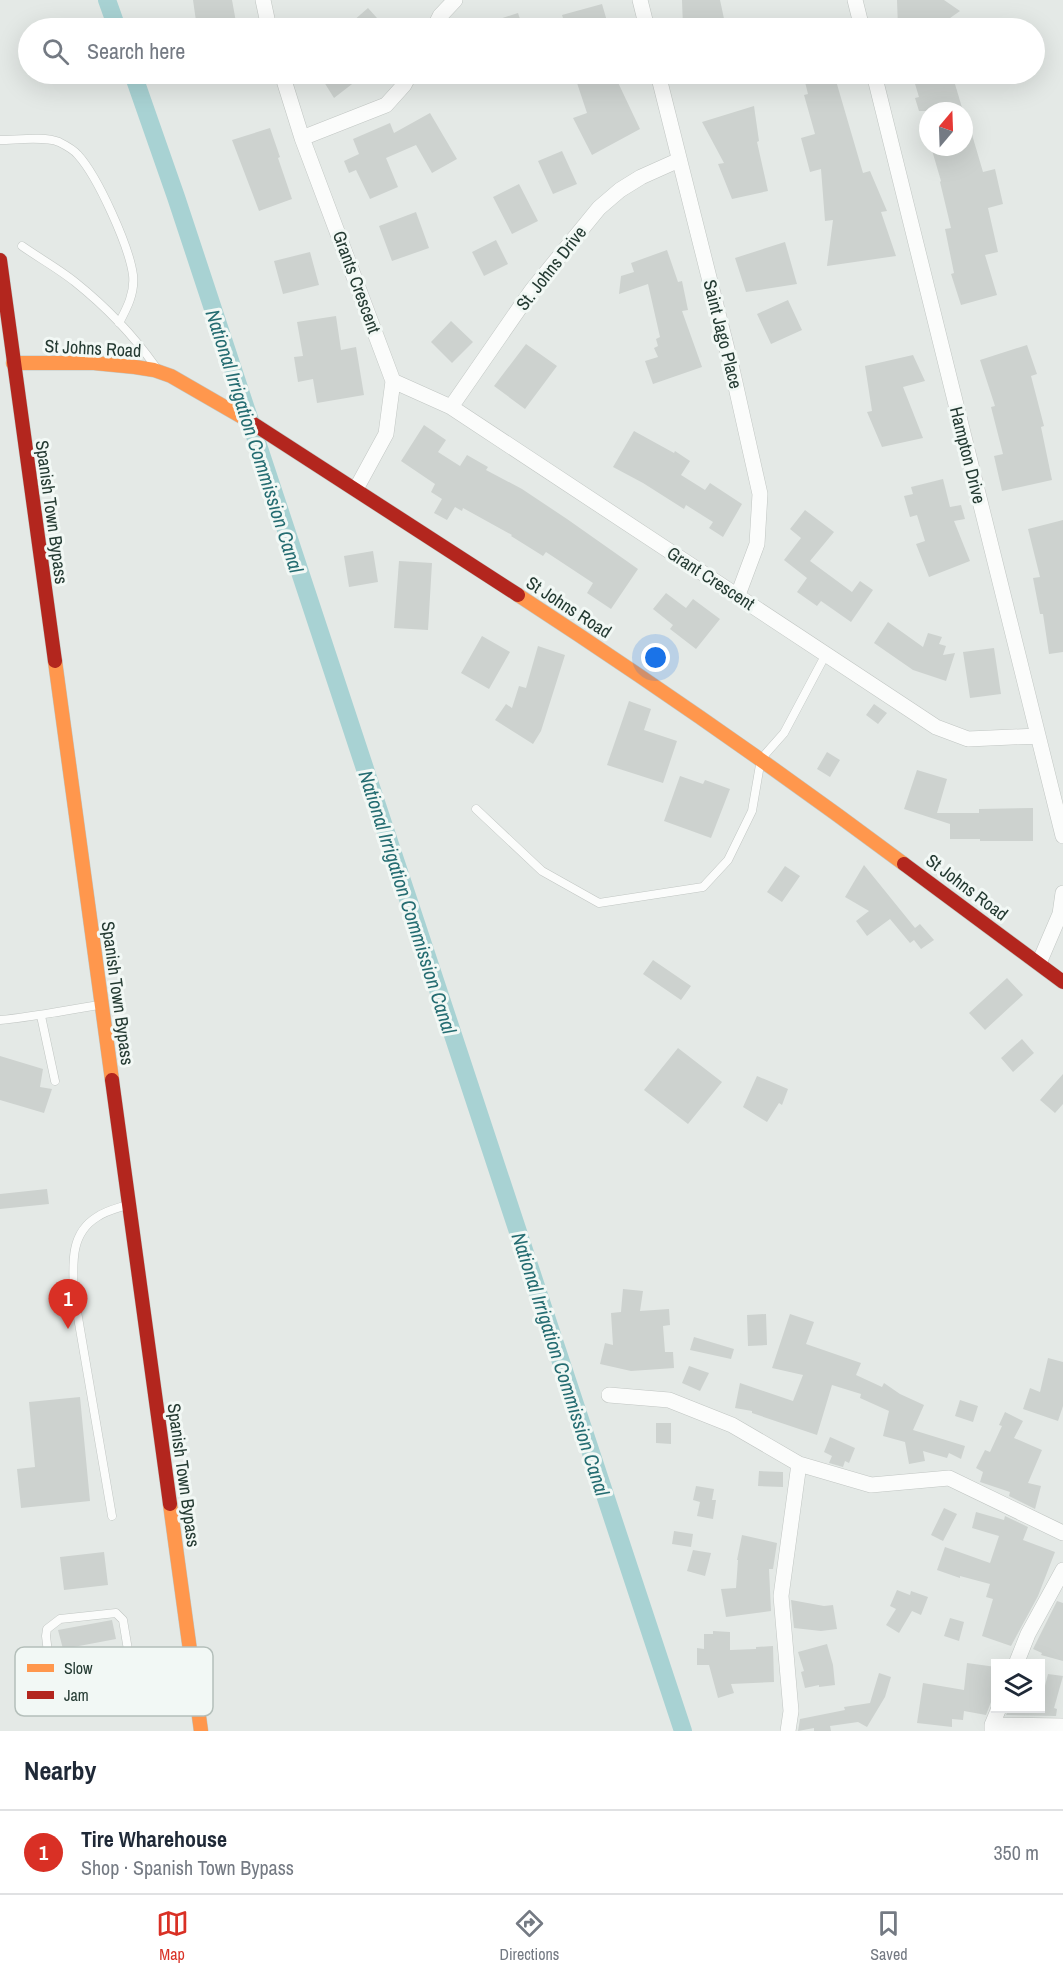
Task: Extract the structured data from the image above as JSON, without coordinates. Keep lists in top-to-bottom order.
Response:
{
  "streets": {
    "main road": ["St Johns Road", "Spanish Town Bypass"],
    "street": [
      "St. Johns Drive",
      "Grants Crescent",
      "Saint Jago Place",
      "Hampton Drive",
      "Grant Crescent"
    ]
  },
  "crossings": [
    ["St. Johns Drive", "Saint Jago Place"],
    ["St. Johns Drive", "Grant Crescent"],
    ["Grants Crescent", "St Johns Road"],
    ["Grants Crescent", "Grant Crescent"],
    ["Saint Jago Place", "Grant Crescent"],
    ["St Johns Road", "Spanish Town Bypass"],
    ["Hampton Drive", "Grant Crescent"]
  ],
  "water": ["National Irrigation Commission Canal"],
  "legend": ["Slow", "Jam"],
  "north": "top",
  "page": {
    "search": "Search here",
    "pins": "1",
    "heading": "Nearby",
    "list": [
      {
        "mark": "1",
        "name": "Tire Wharehouse",
        "note": "Shop · Spanish Town Bypass",
        "value": "350 m"
      }
    ],
    "nav": ["Map", "Directions", "Saved"]
  }
}
